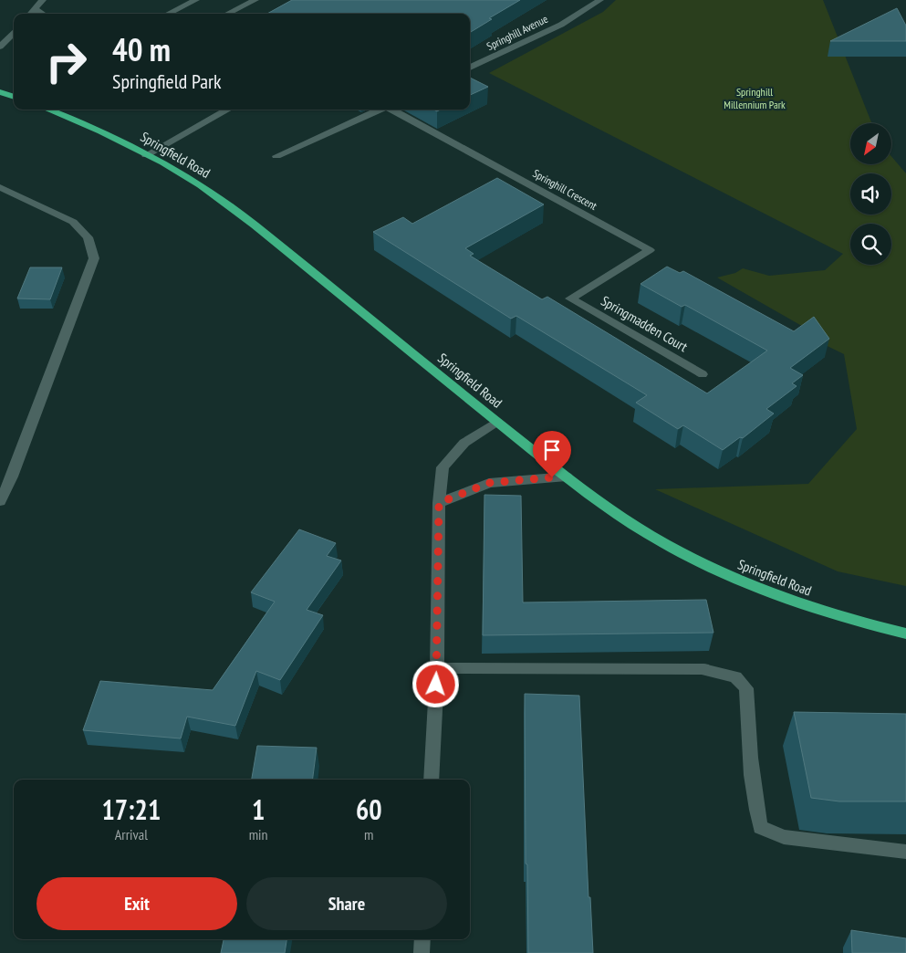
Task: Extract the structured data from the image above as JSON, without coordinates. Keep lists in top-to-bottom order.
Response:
{
  "streets": {
    "highway": ["Springfield Road"],
    "street": ["Springhill Avenue", "Springhill Crescent", "Springmadden Court"]
  },
  "crossings": [
    ["Springhill Crescent", "Springmadden Court"]
  ],
  "parks": ["Springhill Millennium Park"],
  "north": "bottom left",
  "page": {
    "turn": ["40 m", "Springfield Park"],
    "eta": [
      "17:21",
      "Arrival",
      "1",
      "min",
      "60",
      "m"
    ],
    "buttons": ["Exit", "Share"]
  }
}
